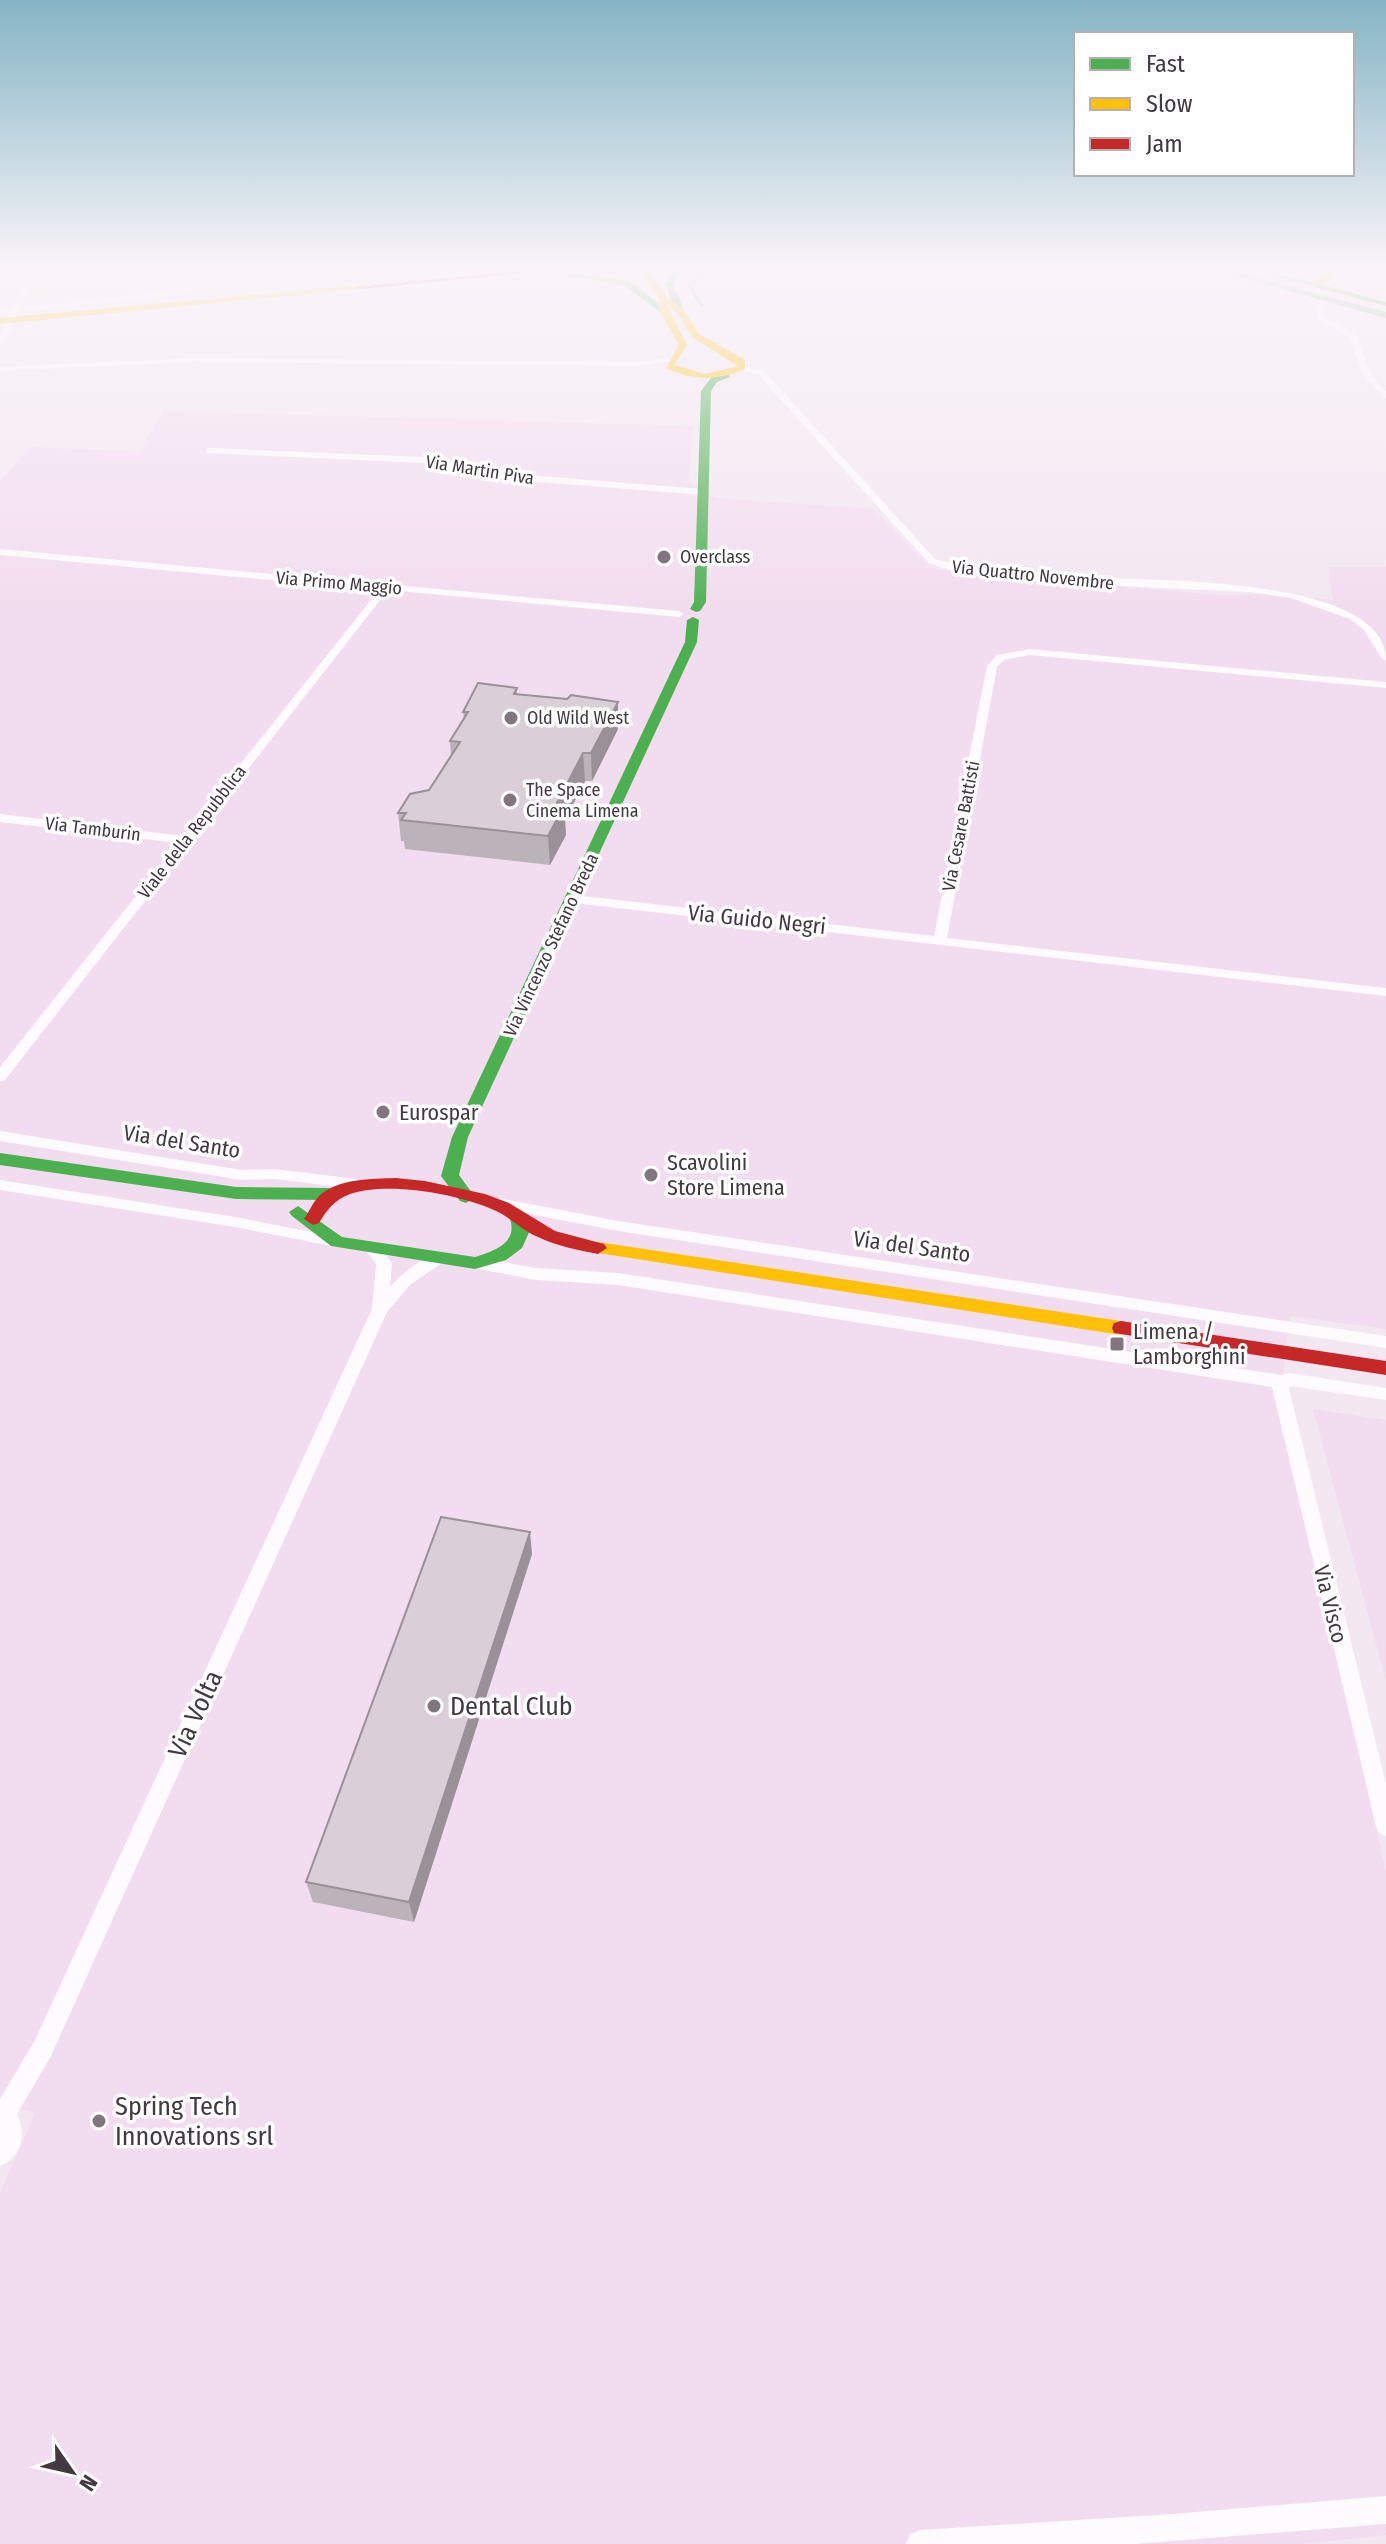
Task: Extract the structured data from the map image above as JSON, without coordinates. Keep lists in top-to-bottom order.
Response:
{
  "streets": {
    "main road": ["Via Vincenzo Stefano Breda", "Via del Santo"],
    "street": [
      "Via Martin Piva",
      "Via Quattro Novembre",
      "Via Primo Maggio",
      "Via Cesare Battisti",
      "Via Tamburin",
      "Viale della Repubblica",
      "Via Guido Negri",
      "Via Visco",
      "Via Volta"
    ]
  },
  "crossings": [
    ["Via Martin Piva", "Via Vincenzo Stefano Breda"],
    ["Via Primo Maggio", "Viale della Repubblica"],
    ["Via Primo Maggio", "Via Vincenzo Stefano Breda"],
    ["Via Cesare Battisti", "Via Guido Negri"],
    ["Via Tamburin", "Viale della Repubblica"],
    ["Via Guido Negri", "Via Vincenzo Stefano Breda"],
    ["Via Vincenzo Stefano Breda", "Via del Santo"]
  ],
  "places": {
    "other": [
      "Overclass",
      "Old Wild West",
      "The Space Cinema Limena",
      "Eurospar",
      "Scavolini Store Limena",
      "Dental Club",
      "Spring Tech Innovations srl"
    ],
    "transit": ["Limena / Lamborghini"]
  },
  "legend": ["Fast", "Slow", "Jam"],
  "north": "bottom right"
}
